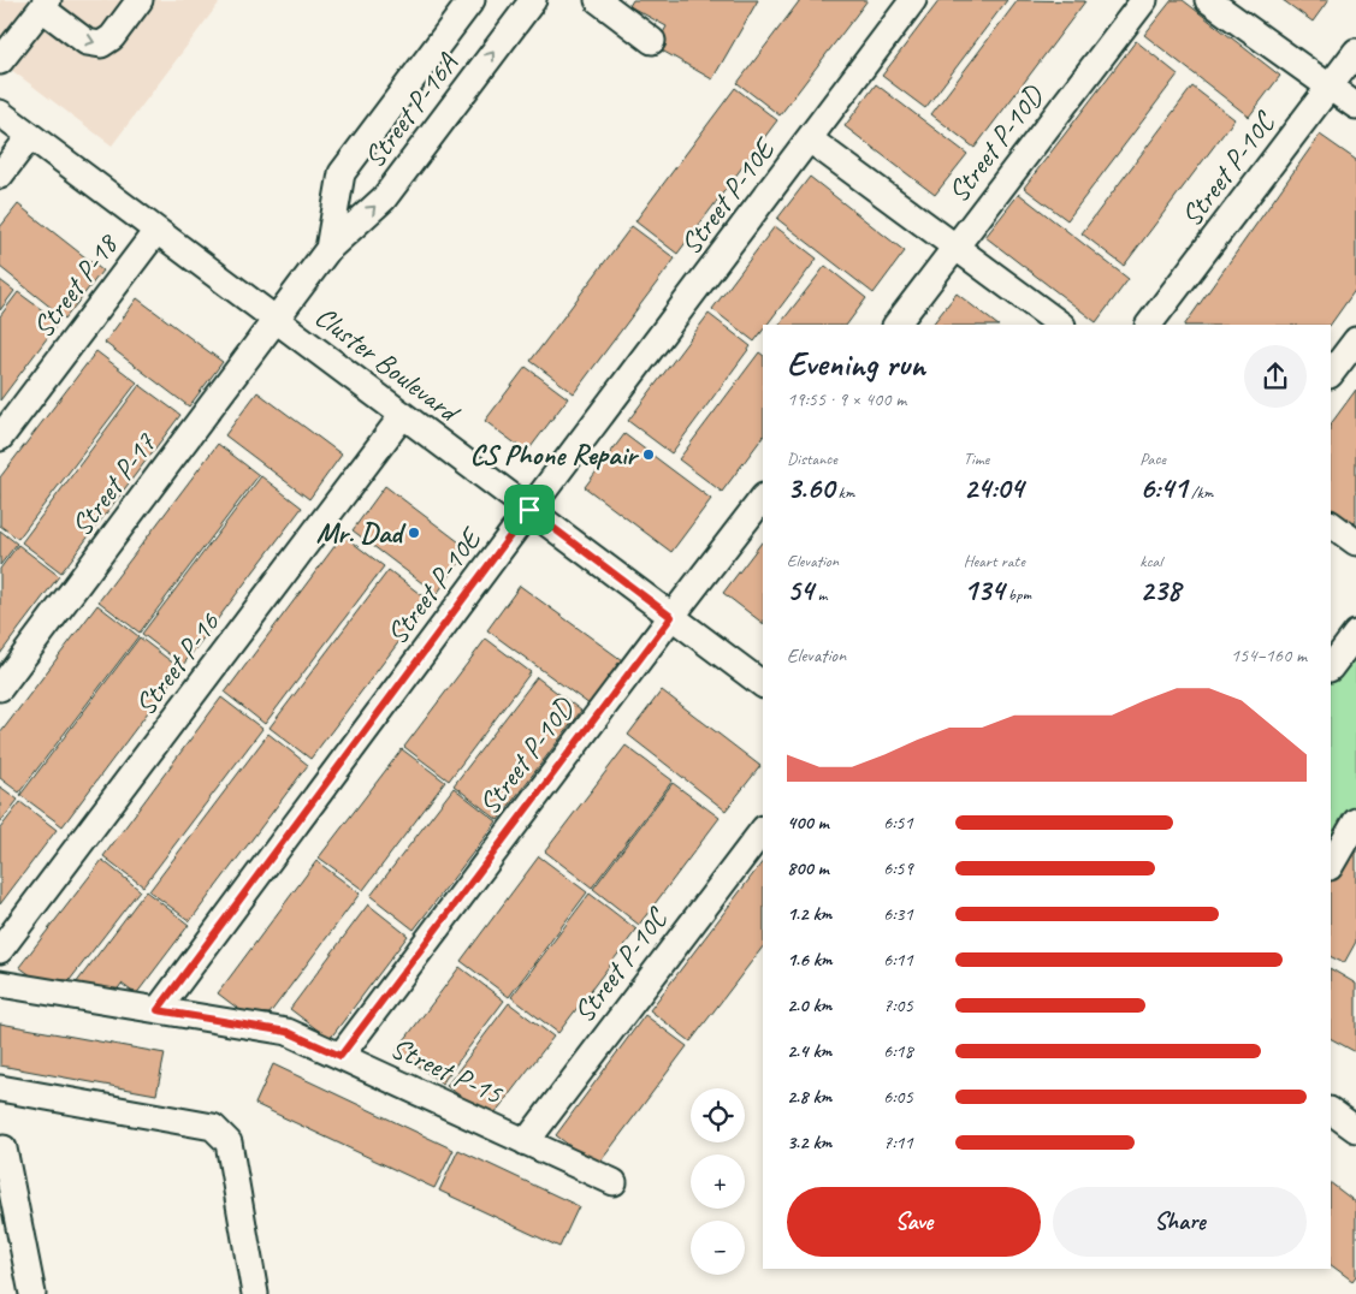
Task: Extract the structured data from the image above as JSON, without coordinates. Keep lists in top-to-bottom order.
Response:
{
  "streets": {
    "street": [
      "Street P-16A",
      "Street P-10D",
      "Street P-10C",
      "Street P-10E",
      "Street P-18",
      "Cluster Boulevard",
      "Street P-17",
      "Street P-16",
      "Street P-15"
    ]
  },
  "crossings": [
    ["Street P-16A", "Cluster Boulevard"],
    ["Street P-16A", "Street P-17"],
    ["Street P-10D", "Cluster Boulevard"],
    ["Street P-10D", "Street P-15"],
    ["Street P-10C", "Street P-15"],
    ["Street P-10E", "Cluster Boulevard"],
    ["Street P-10E", "Street P-15"],
    ["Street P-18", "Cluster Boulevard"],
    ["Cluster Boulevard", "Street P-17"],
    ["Cluster Boulevard", "Street P-16"]
  ],
  "places": ["CS Phone Repair", "Mr. Dad"],
  "page": {
    "heading": ["Evening run", "19:55 · 9 × 400 m"],
    "stats": [
      ["Distance", "3.60 km"],
      ["Time", "24:04"],
      ["Pace", "6:41 /km"],
      ["Elevation", "54 m"],
      ["Heart rate", "134 bpm"],
      ["kcal", "238"]
    ],
    "chart": ["Elevation", "154–160 m"],
    "list": [
      {
        "name": "400 m",
        "note": "6:51"
      },
      {
        "name": "800 m",
        "note": "6:59"
      },
      {
        "name": "1.2 km",
        "note": "6:31"
      },
      {
        "name": "1.6 km",
        "note": "6:11"
      },
      {
        "name": "2.0 km",
        "note": "7:05"
      },
      {
        "name": "2.4 km",
        "note": "6:18"
      },
      {
        "name": "2.8 km",
        "note": "6:05"
      },
      {
        "name": "3.2 km",
        "note": "7:11"
      }
    ],
    "map_buttons": ["+", "−"],
    "buttons": ["Save", "Share"]
  }
}
